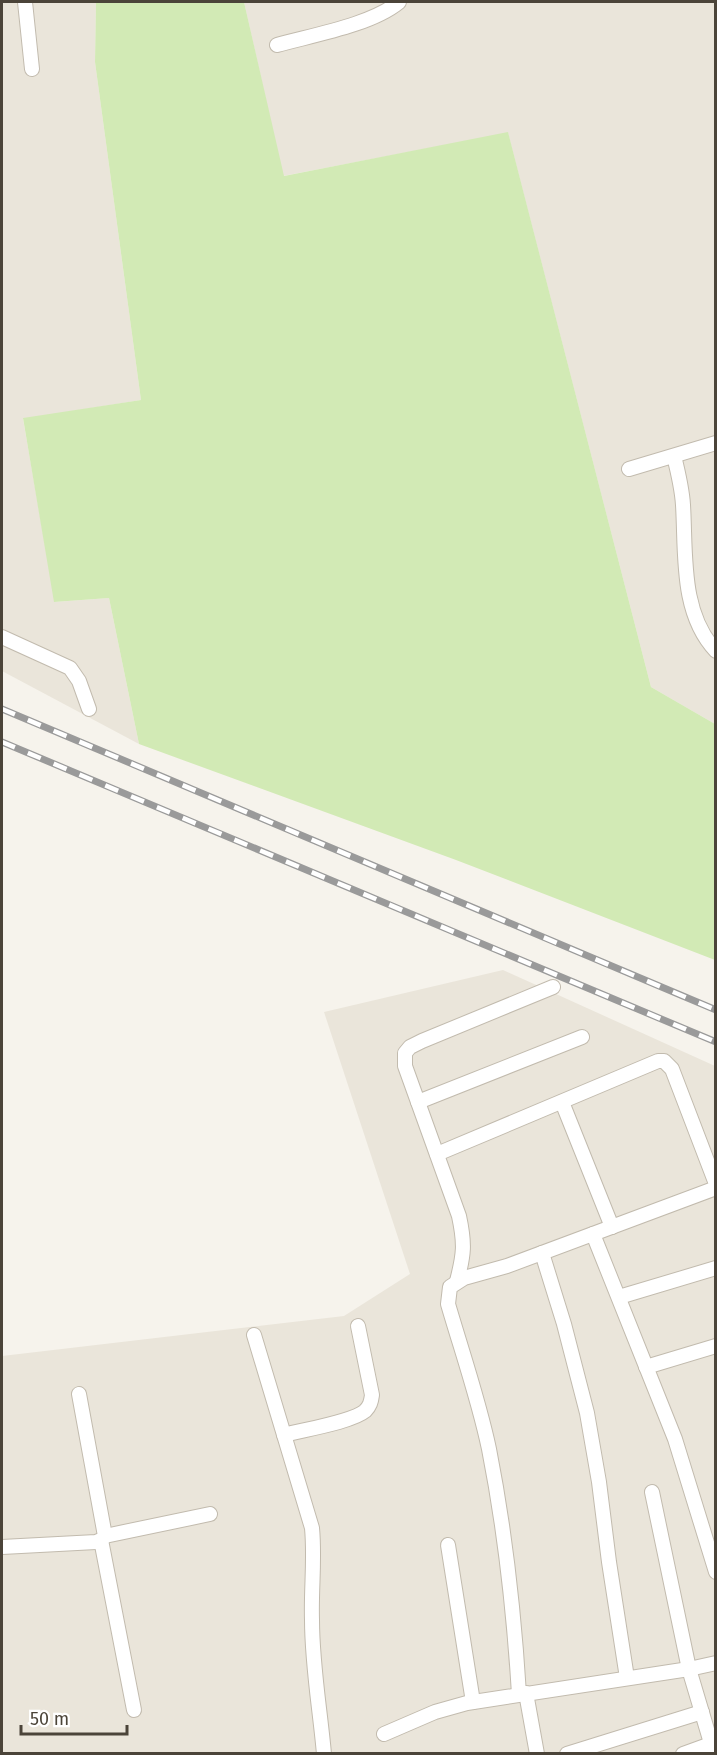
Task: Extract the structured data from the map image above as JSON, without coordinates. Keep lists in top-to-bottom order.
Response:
{
  "scale_bar": "50 m"
}
